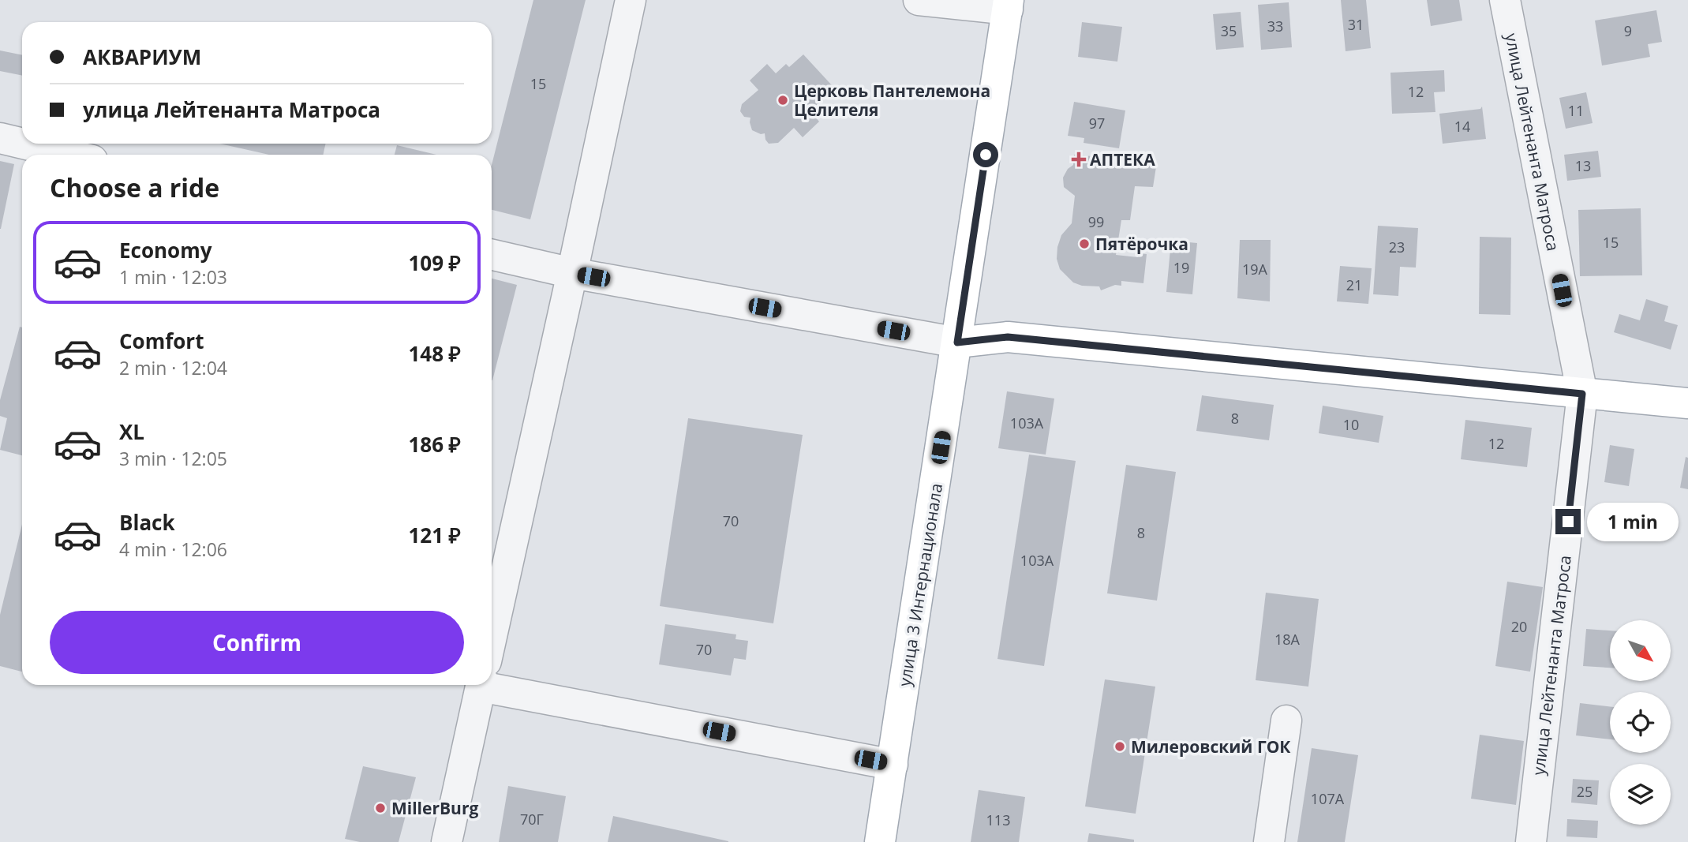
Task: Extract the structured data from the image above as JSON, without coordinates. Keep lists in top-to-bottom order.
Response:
{
  "streets": {
    "main road": ["улица 3 Интернационала"],
    "street": ["улица Лейтенанта Матроса"]
  },
  "places": {
    "other": [
      "Церковь Пантелемона Целителя",
      "Пятёрочка",
      "Милеровский ГОК",
      "MillerBurg"
    ],
    "health": ["АПТЕКА"]
  },
  "house_numbers": [
    "31",
    "33",
    "35",
    "9",
    "15",
    "12",
    "11",
    "97",
    "14",
    "13",
    "99",
    "15",
    "23",
    "19",
    "19А",
    "21",
    "8",
    "103А",
    "10",
    "12",
    "70",
    "8",
    "103А",
    "20",
    "18А",
    "70",
    "25",
    "107А",
    "70Г",
    "113"
  ],
  "north": "bottom right",
  "page": {
    "banner": ["АКВАРИУМ", "улица Лейтенанта Матроса"],
    "heading": "Choose a ride",
    "list": [
      {
        "name": "Economy",
        "note": "1 min · 12:03",
        "value": "109 ₽"
      },
      {
        "name": "Comfort",
        "note": "2 min · 12:04",
        "value": "148 ₽"
      },
      {
        "name": "XL",
        "note": "3 min · 12:05",
        "value": "186 ₽"
      },
      {
        "name": "Black",
        "note": "4 min · 12:06",
        "value": "121 ₽"
      }
    ],
    "bubble": "1 min",
    "buttons": "Confirm"
  }
}
